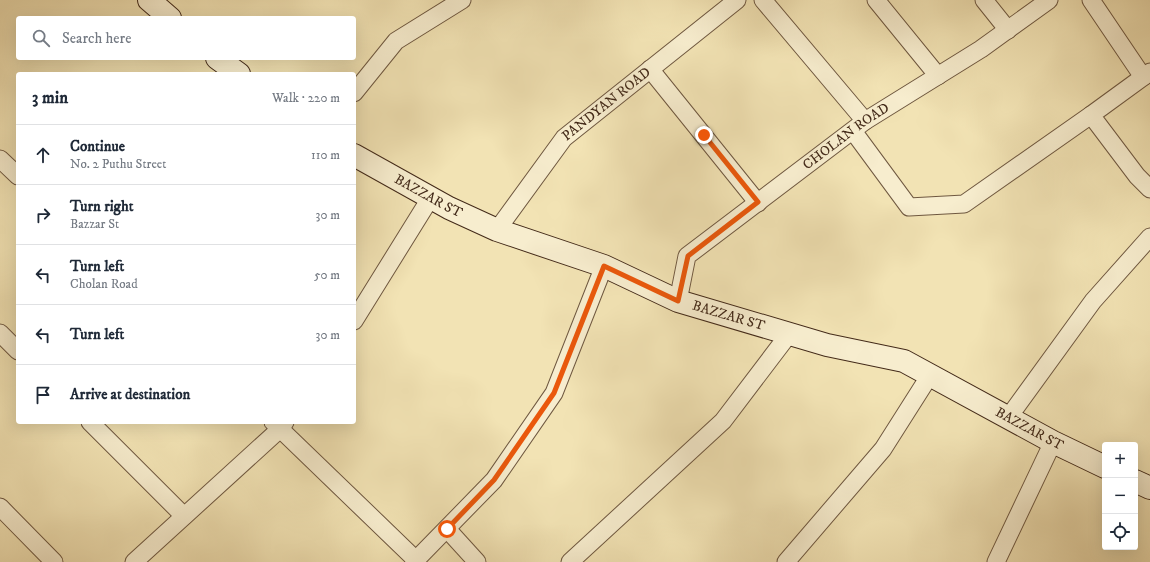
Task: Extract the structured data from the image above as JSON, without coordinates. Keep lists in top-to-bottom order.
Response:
{
  "streets": {
    "main road": ["BAZZAR ST"],
    "street": ["PANDYAN ROAD", "CHOLAN ROAD"]
  },
  "crossings": [
    ["PANDYAN ROAD", "BAZZAR ST"],
    ["CHOLAN ROAD", "BAZZAR ST"]
  ],
  "page": {
    "search": "Search here",
    "heading": ["3 min", "Walk · 220 m"],
    "list": [
      ["Continue", "No. 2 Puthu Street", "110 m"],
      ["Turn right", "Bazzar St", "30 m"],
      ["Turn left", "Cholan Road", "50 m"],
      ["Turn left", "30 m"],
      "Arrive at destination"
    ],
    "map_buttons": ["+", "−"]
  }
}
